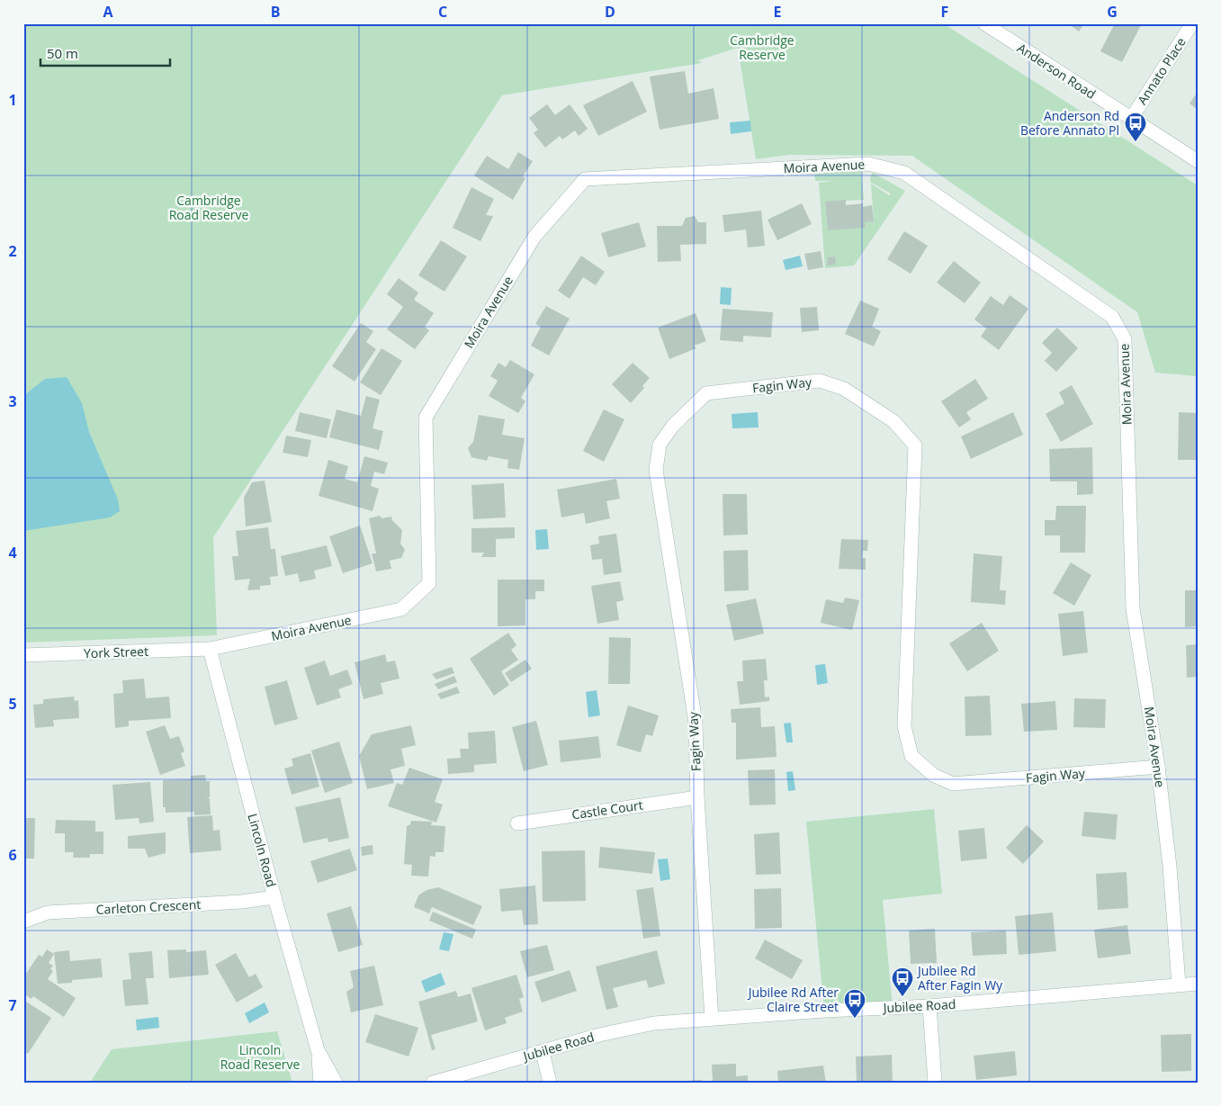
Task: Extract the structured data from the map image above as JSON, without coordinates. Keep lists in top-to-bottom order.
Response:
{
  "streets": {
    "street": [
      "Anderson Road",
      "Annato Place",
      "Moira Avenue",
      "Fagin Way",
      "York Street",
      "Castle Court",
      "Lincoln Road",
      "Carleton Crescent",
      "Jubilee Road"
    ]
  },
  "crossings": [
    ["Anderson Road", "Annato Place"],
    ["Moira Avenue", "Fagin Way"],
    ["Moira Avenue", "York Street"],
    ["Moira Avenue", "Lincoln Road"],
    ["Moira Avenue", "Jubilee Road"],
    ["Fagin Way", "Castle Court"],
    ["Fagin Way", "Jubilee Road"],
    ["York Street", "Lincoln Road"],
    ["Lincoln Road", "Carleton Crescent"]
  ],
  "parks": ["Cambridge Reserve", "Cambridge Road Reserve", "Lincoln Road Reserve"],
  "places": {
    "bus stop": ["Anderson Rd Before Annato Pl", "Jubilee Rd After Fagin Wy", "Jubilee Rd After Claire Street"]
  },
  "scale_bar": "50 m",
  "grid": {
    "columns": [
      "A",
      "B",
      "C",
      "D",
      "E",
      "F",
      "G"
    ],
    "rows": [
      "1",
      "2",
      "3",
      "4",
      "5",
      "6",
      "7"
    ]
  }
}
